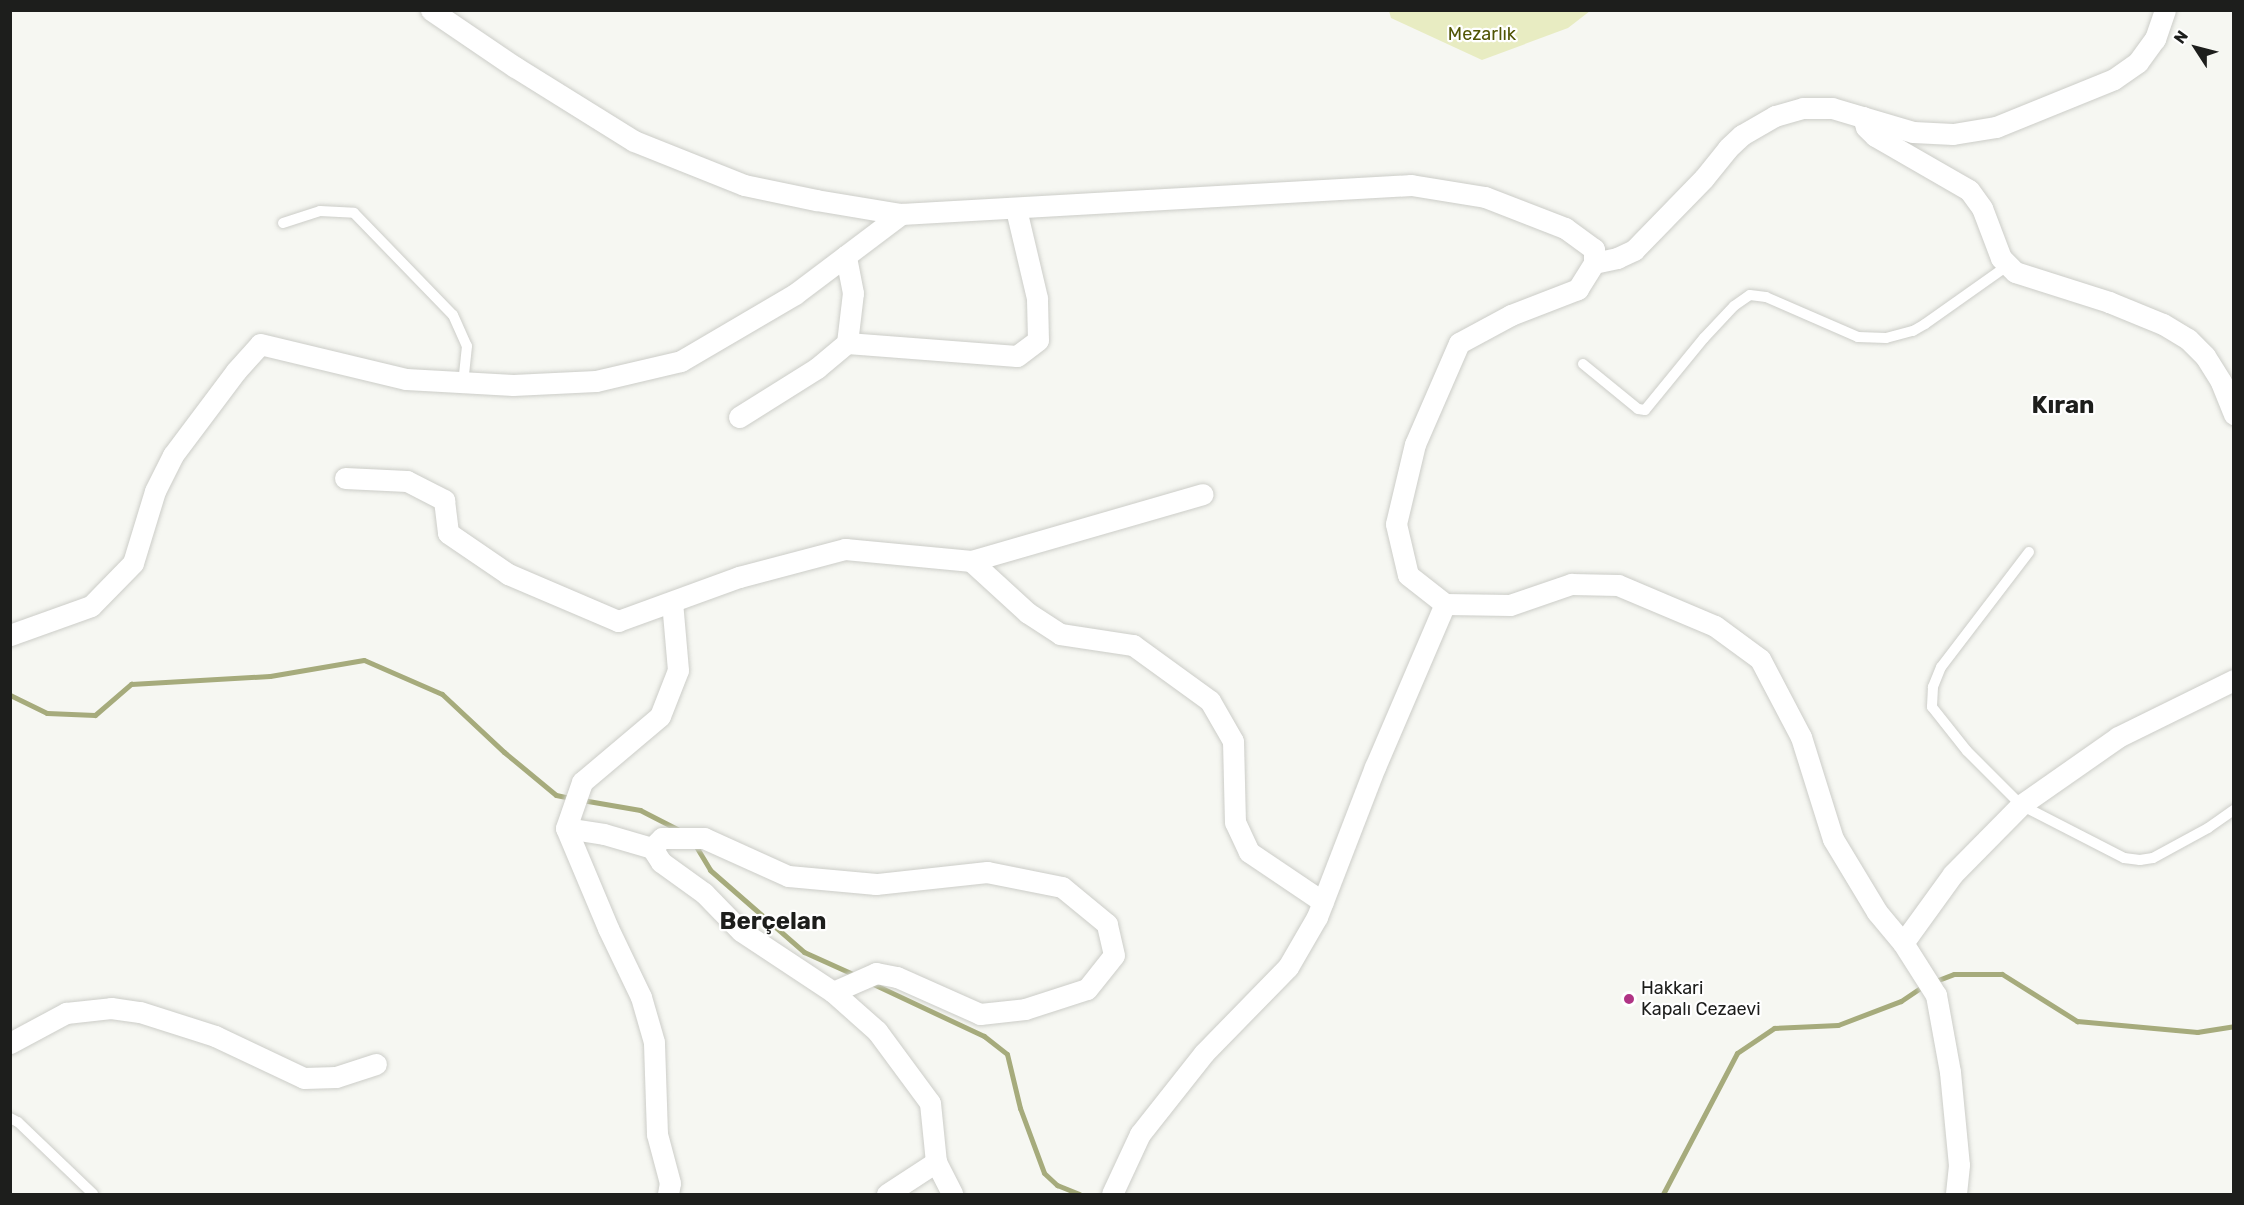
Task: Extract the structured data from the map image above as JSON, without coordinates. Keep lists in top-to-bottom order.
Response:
{
  "districts": ["Kıran", "Berçelan"],
  "parks": ["Mezarlık"],
  "places": ["Hakkari Kapalı Cezaevi"],
  "north": "top left"
}
